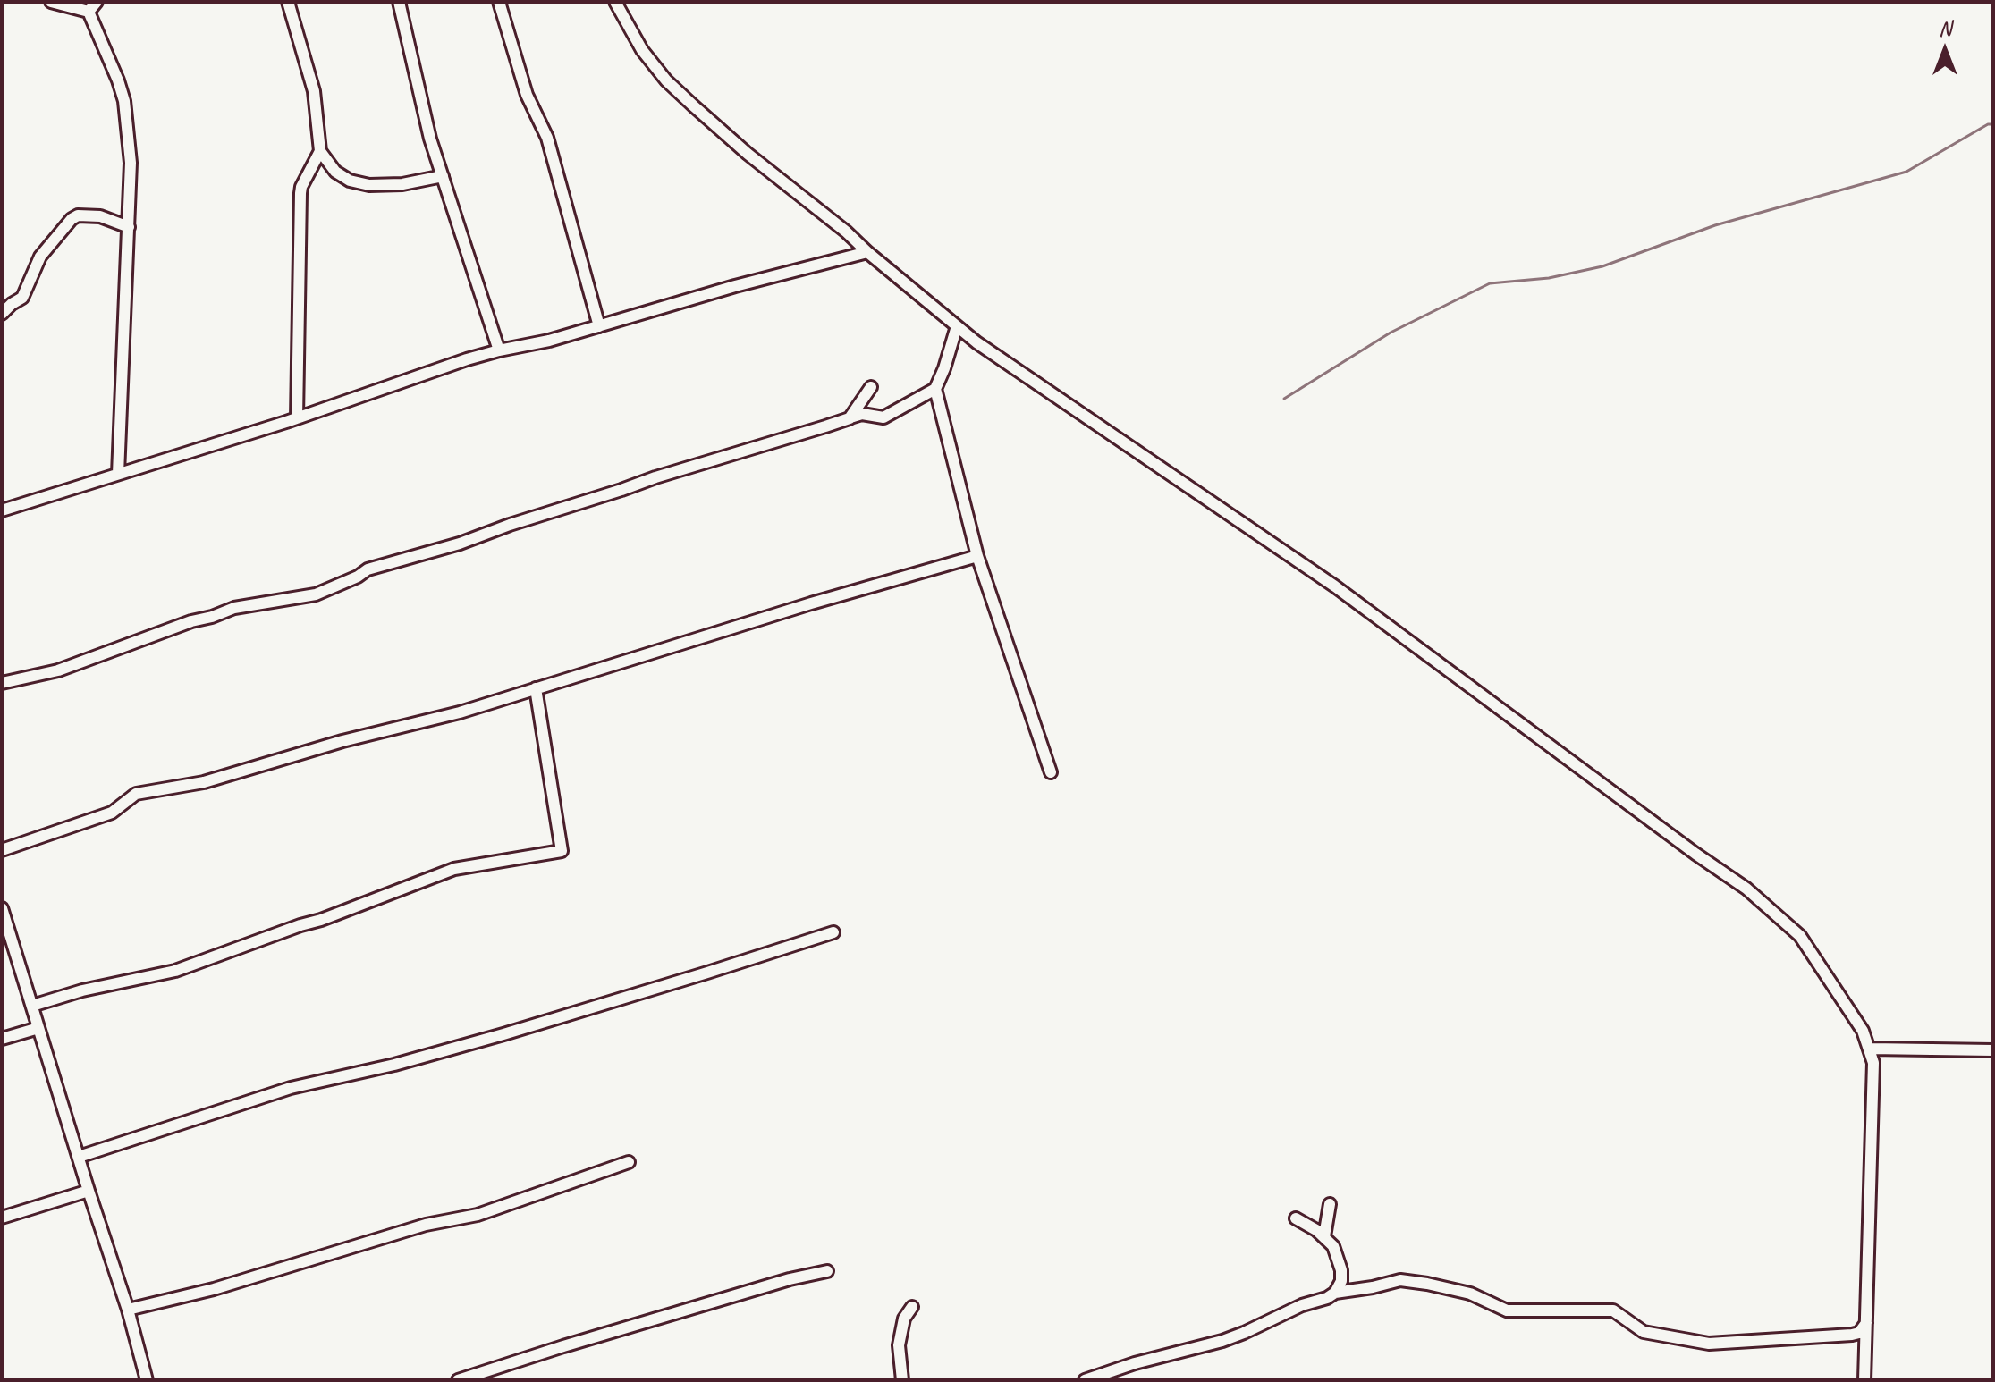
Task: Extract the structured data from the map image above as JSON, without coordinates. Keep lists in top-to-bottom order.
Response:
{
  "north": "top"
}
